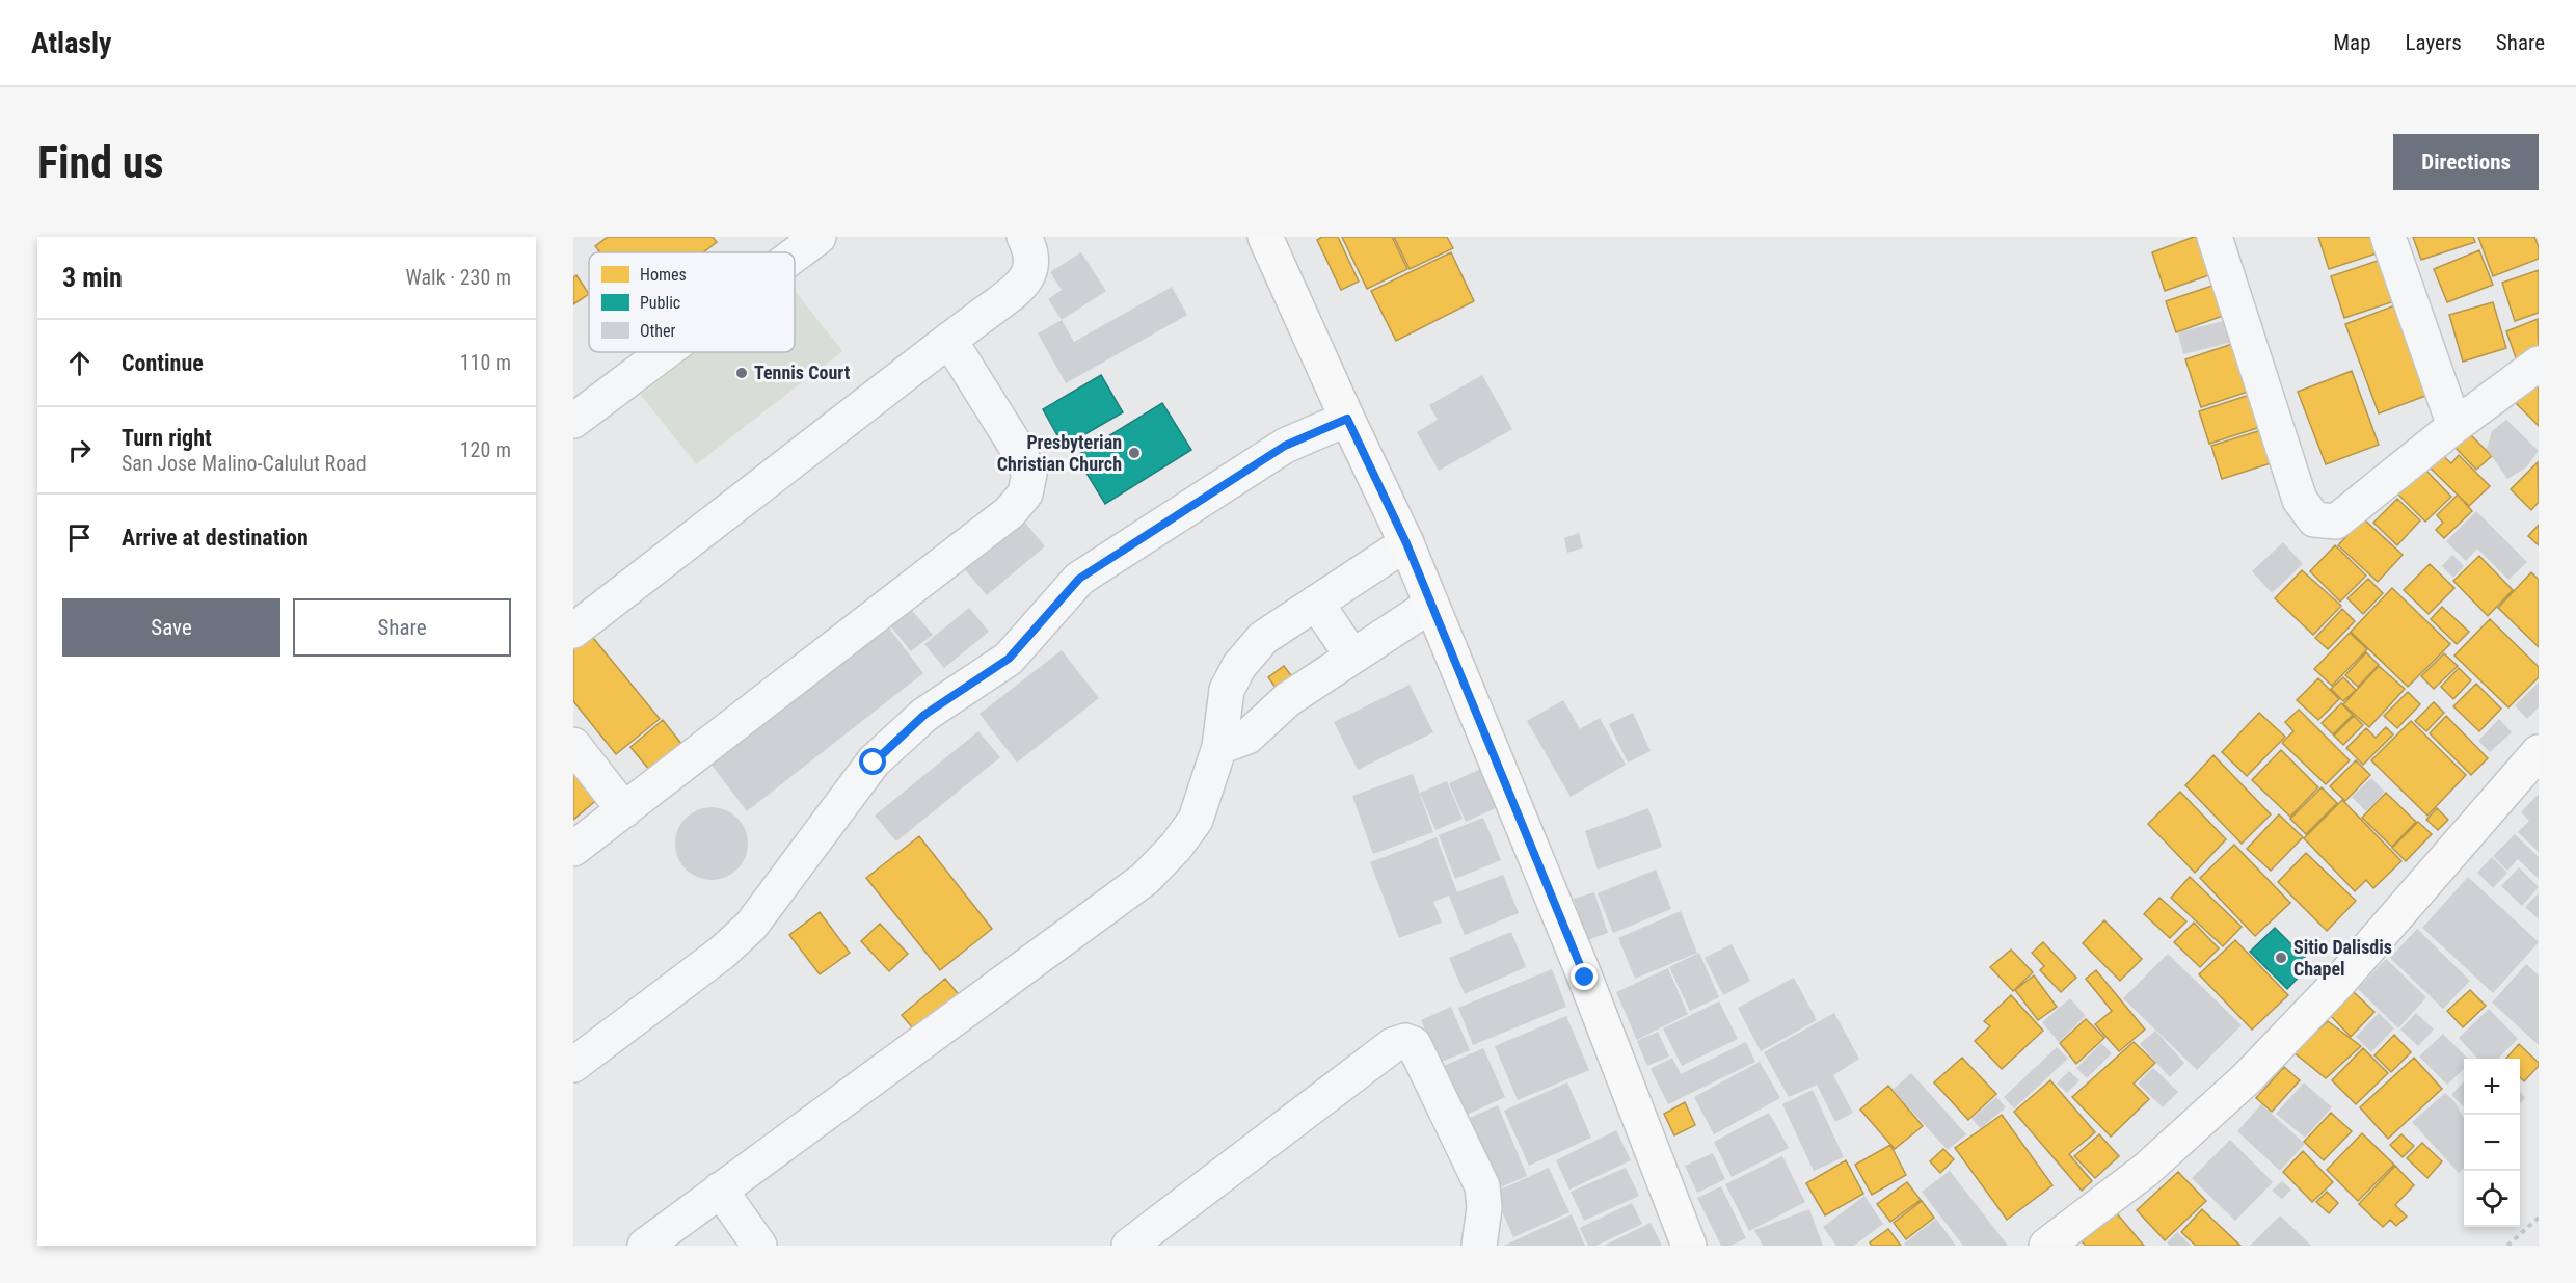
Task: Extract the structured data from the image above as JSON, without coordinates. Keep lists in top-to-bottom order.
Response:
{
  "places": ["Tennis Court", "Presbyterian Christian Church", "Sitio Dalisdis Chapel"],
  "legend": ["Homes", "Public", "Other"],
  "page": {
    "header": "Atlasly",
    "nav": ["Map", "Layers", "Share"],
    "buttons": [
      "Directions",
      ["Save", "Share"]
    ],
    "title": "Find us",
    "heading": ["3 min", "Walk · 230 m"],
    "list": [
      ["Continue", "110 m"],
      ["Turn right", "San Jose Malino-Calulut Road", "120 m"],
      "Arrive at destination"
    ],
    "map_buttons": ["+", "−"]
  }
}
